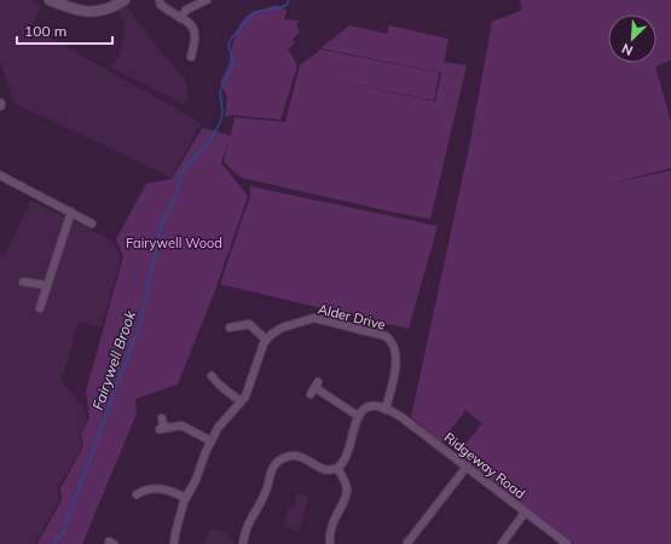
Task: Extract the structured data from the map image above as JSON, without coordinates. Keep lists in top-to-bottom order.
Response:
{
  "streets": {
    "street": ["Alder Drive", "Ridgeway Road"]
  },
  "crossings": [
    ["Alder Drive", "Ridgeway Road"]
  ],
  "water": ["Fairywell Brook"],
  "parks": ["Fairywell Wood"],
  "scale_bar": "100 m",
  "north": "bottom left"
}
